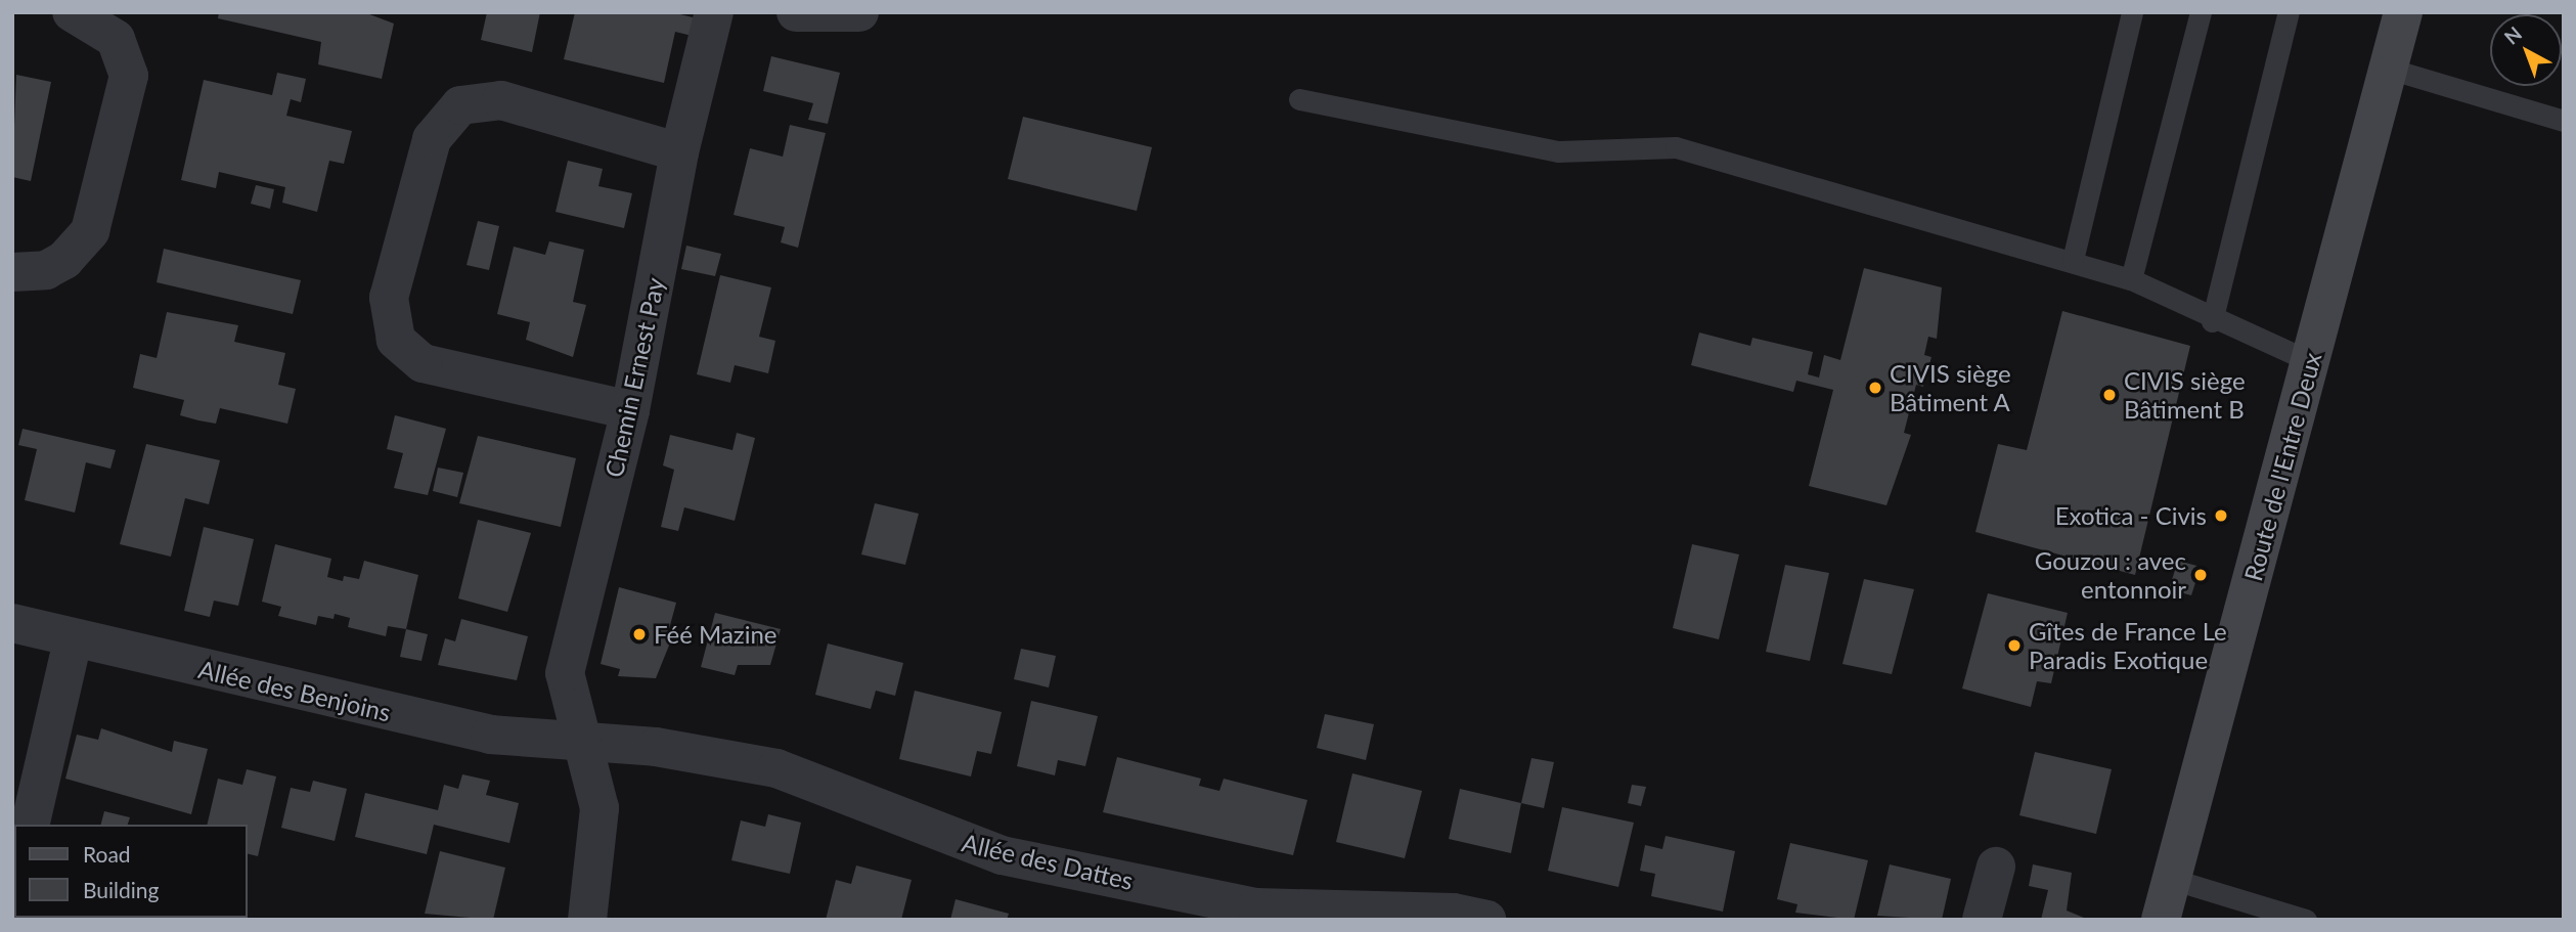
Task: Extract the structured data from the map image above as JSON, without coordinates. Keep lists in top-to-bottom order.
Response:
{
  "streets": {
    "main road": ["Route de l'Entre Deux"],
    "street": ["Chemin Ernest Pay", "Allée des Benjoins", "Allée des Dattes"]
  },
  "crossings": [
    ["Chemin Ernest Pay", "Allée des Benjoins"],
    ["Chemin Ernest Pay", "Allée des Dattes"],
    ["Allée des Benjoins", "Allée des Dattes"]
  ],
  "places": [
    "CIVIS siège Bâtiment A",
    "CIVIS siège Bâtiment B",
    "Exotica - Civis",
    "Gouzou : avec entonnoir",
    "Féé Mazine",
    "Gîtes de France Le Paradis Exotique"
  ],
  "legend": ["Road", "Building"],
  "north": "top left"
}
